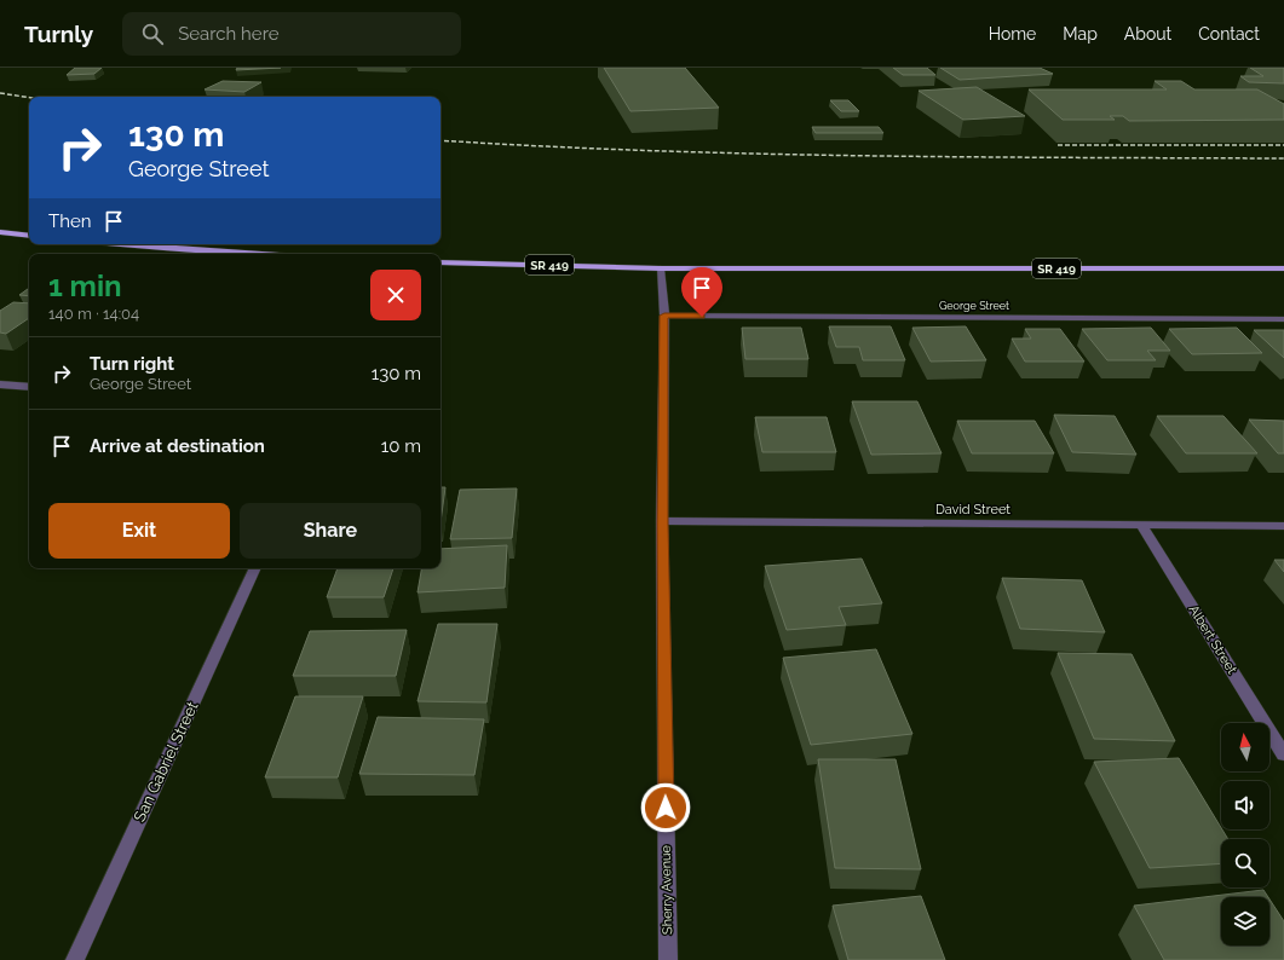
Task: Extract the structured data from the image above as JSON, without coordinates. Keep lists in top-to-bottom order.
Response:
{
  "streets": {
    "main road": ["SR 419"],
    "street": [
      "George Street",
      "David Street",
      "Albert Street",
      "San Gabriel Street",
      "Sherry Avenue"
    ]
  },
  "crossings": [
    ["SR 419", "Sherry Avenue"],
    ["George Street", "Sherry Avenue"],
    ["David Street", "Albert Street"],
    ["David Street", "Sherry Avenue"]
  ],
  "north": "top",
  "page": {
    "header": "Turnly",
    "search": "Search here",
    "nav": [
      "Home",
      "Map",
      "About",
      "Contact"
    ],
    "turn": ["130 m", "George Street"],
    "then": "Then",
    "heading": ["1 min", "140 m · 14:04"],
    "list": [
      {
        "name": "Turn right",
        "note": "George Street",
        "value": "130 m"
      },
      {
        "name": "Arrive at destination",
        "value": "10 m"
      }
    ],
    "buttons": ["Exit", "Share"]
  }
}
